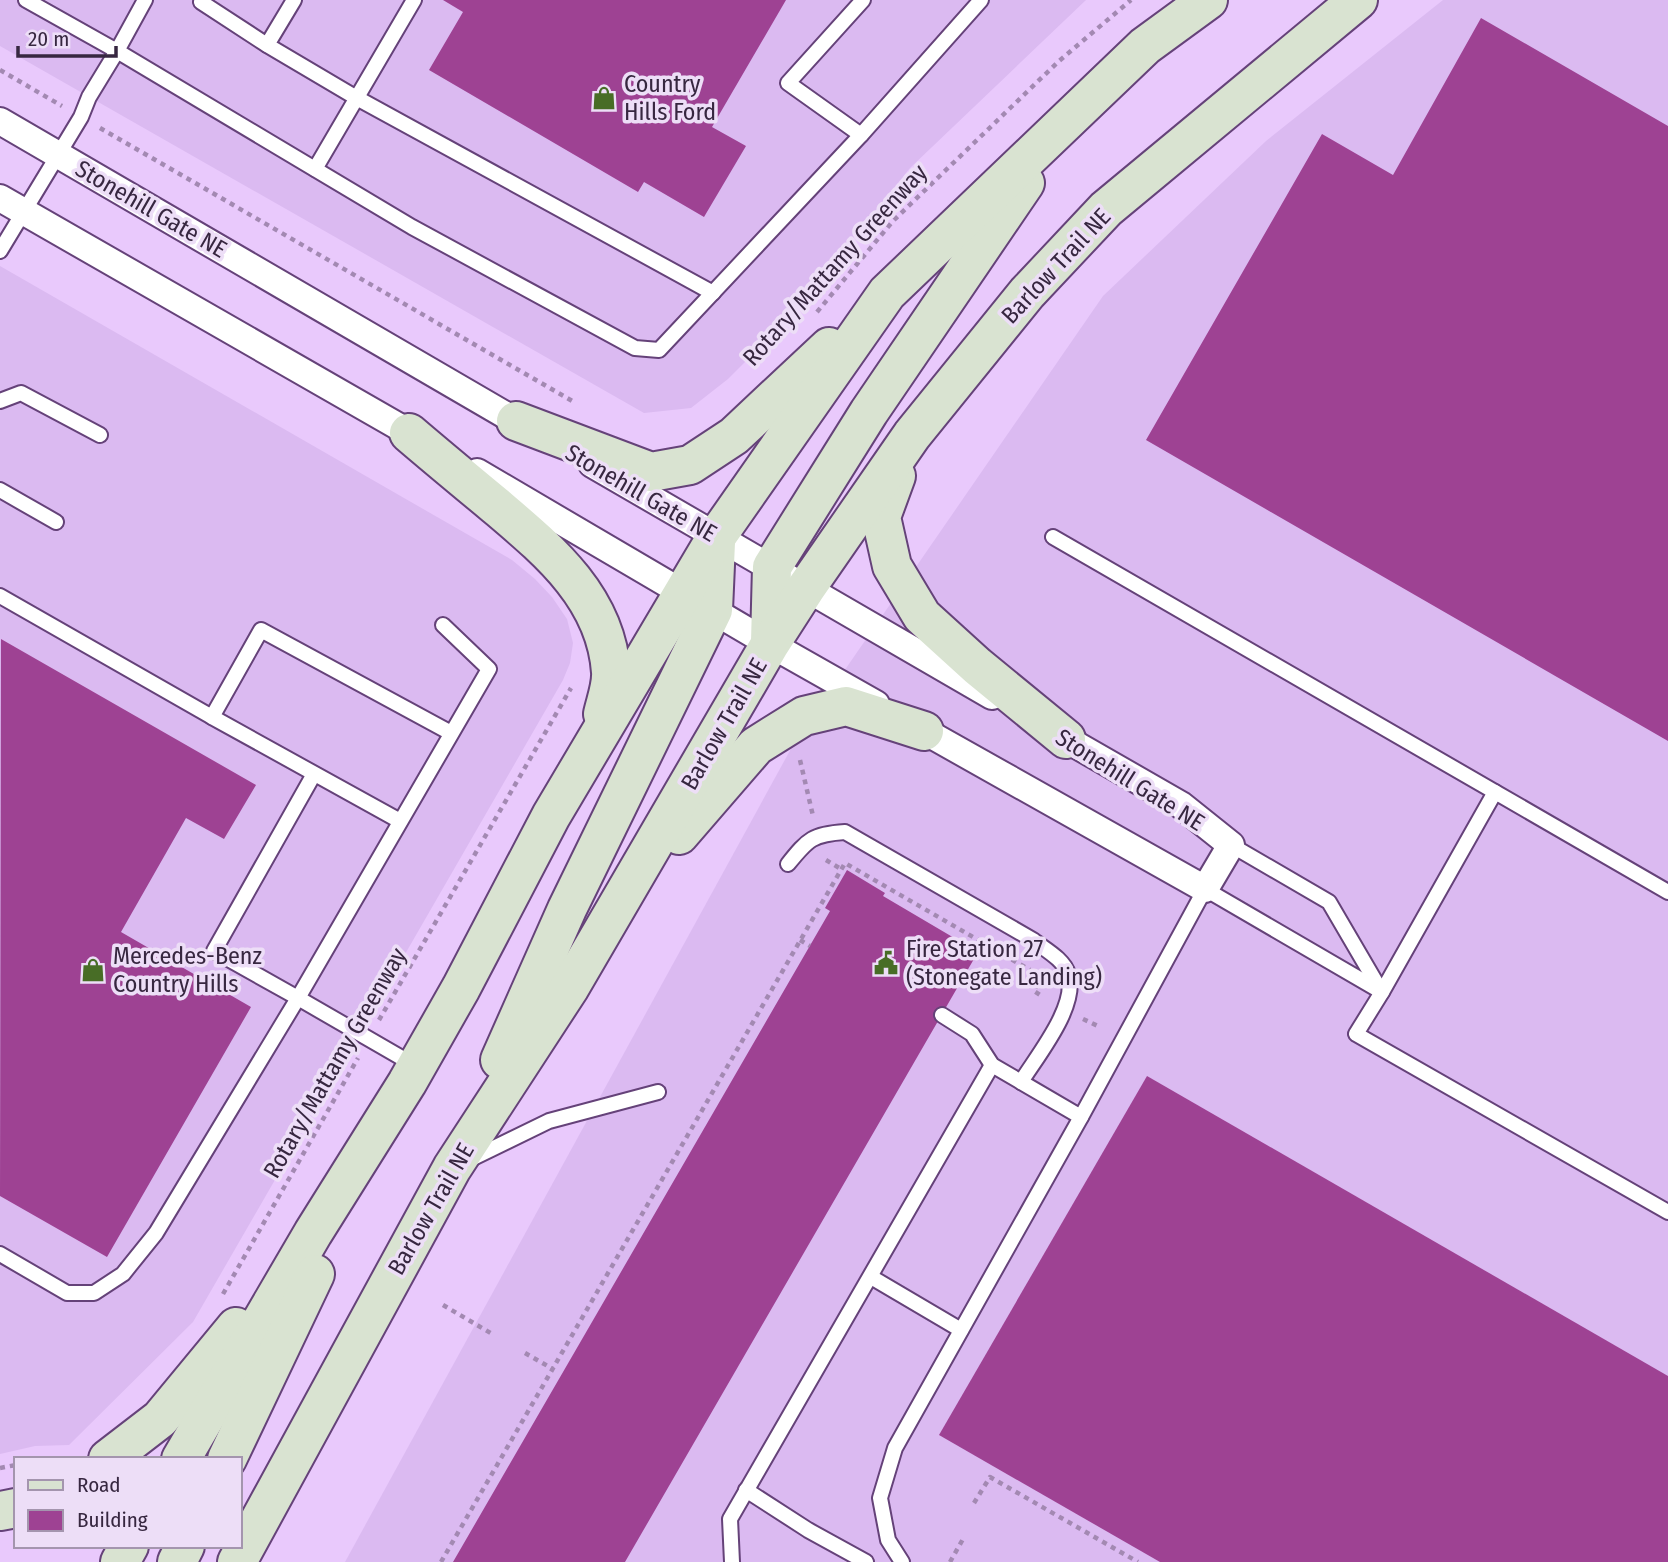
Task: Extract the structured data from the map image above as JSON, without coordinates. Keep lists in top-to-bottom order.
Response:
{
  "streets": {
    "main road": ["Barlow Trail NE"],
    "street": ["Stonehill Gate NE"],
    "path": ["Rotary/Mattamy Greenway"]
  },
  "crossings": [
    ["Stonehill Gate NE", "Barlow Trail NE"]
  ],
  "places": {
    "shop": ["Country Hills Ford", "Mercedes-Benz Country Hills"],
    "public building": ["Fire Station 27 (Stonegate Landing)"]
  },
  "legend": ["Road", "Building"],
  "scale_bar": "20 m"
}
